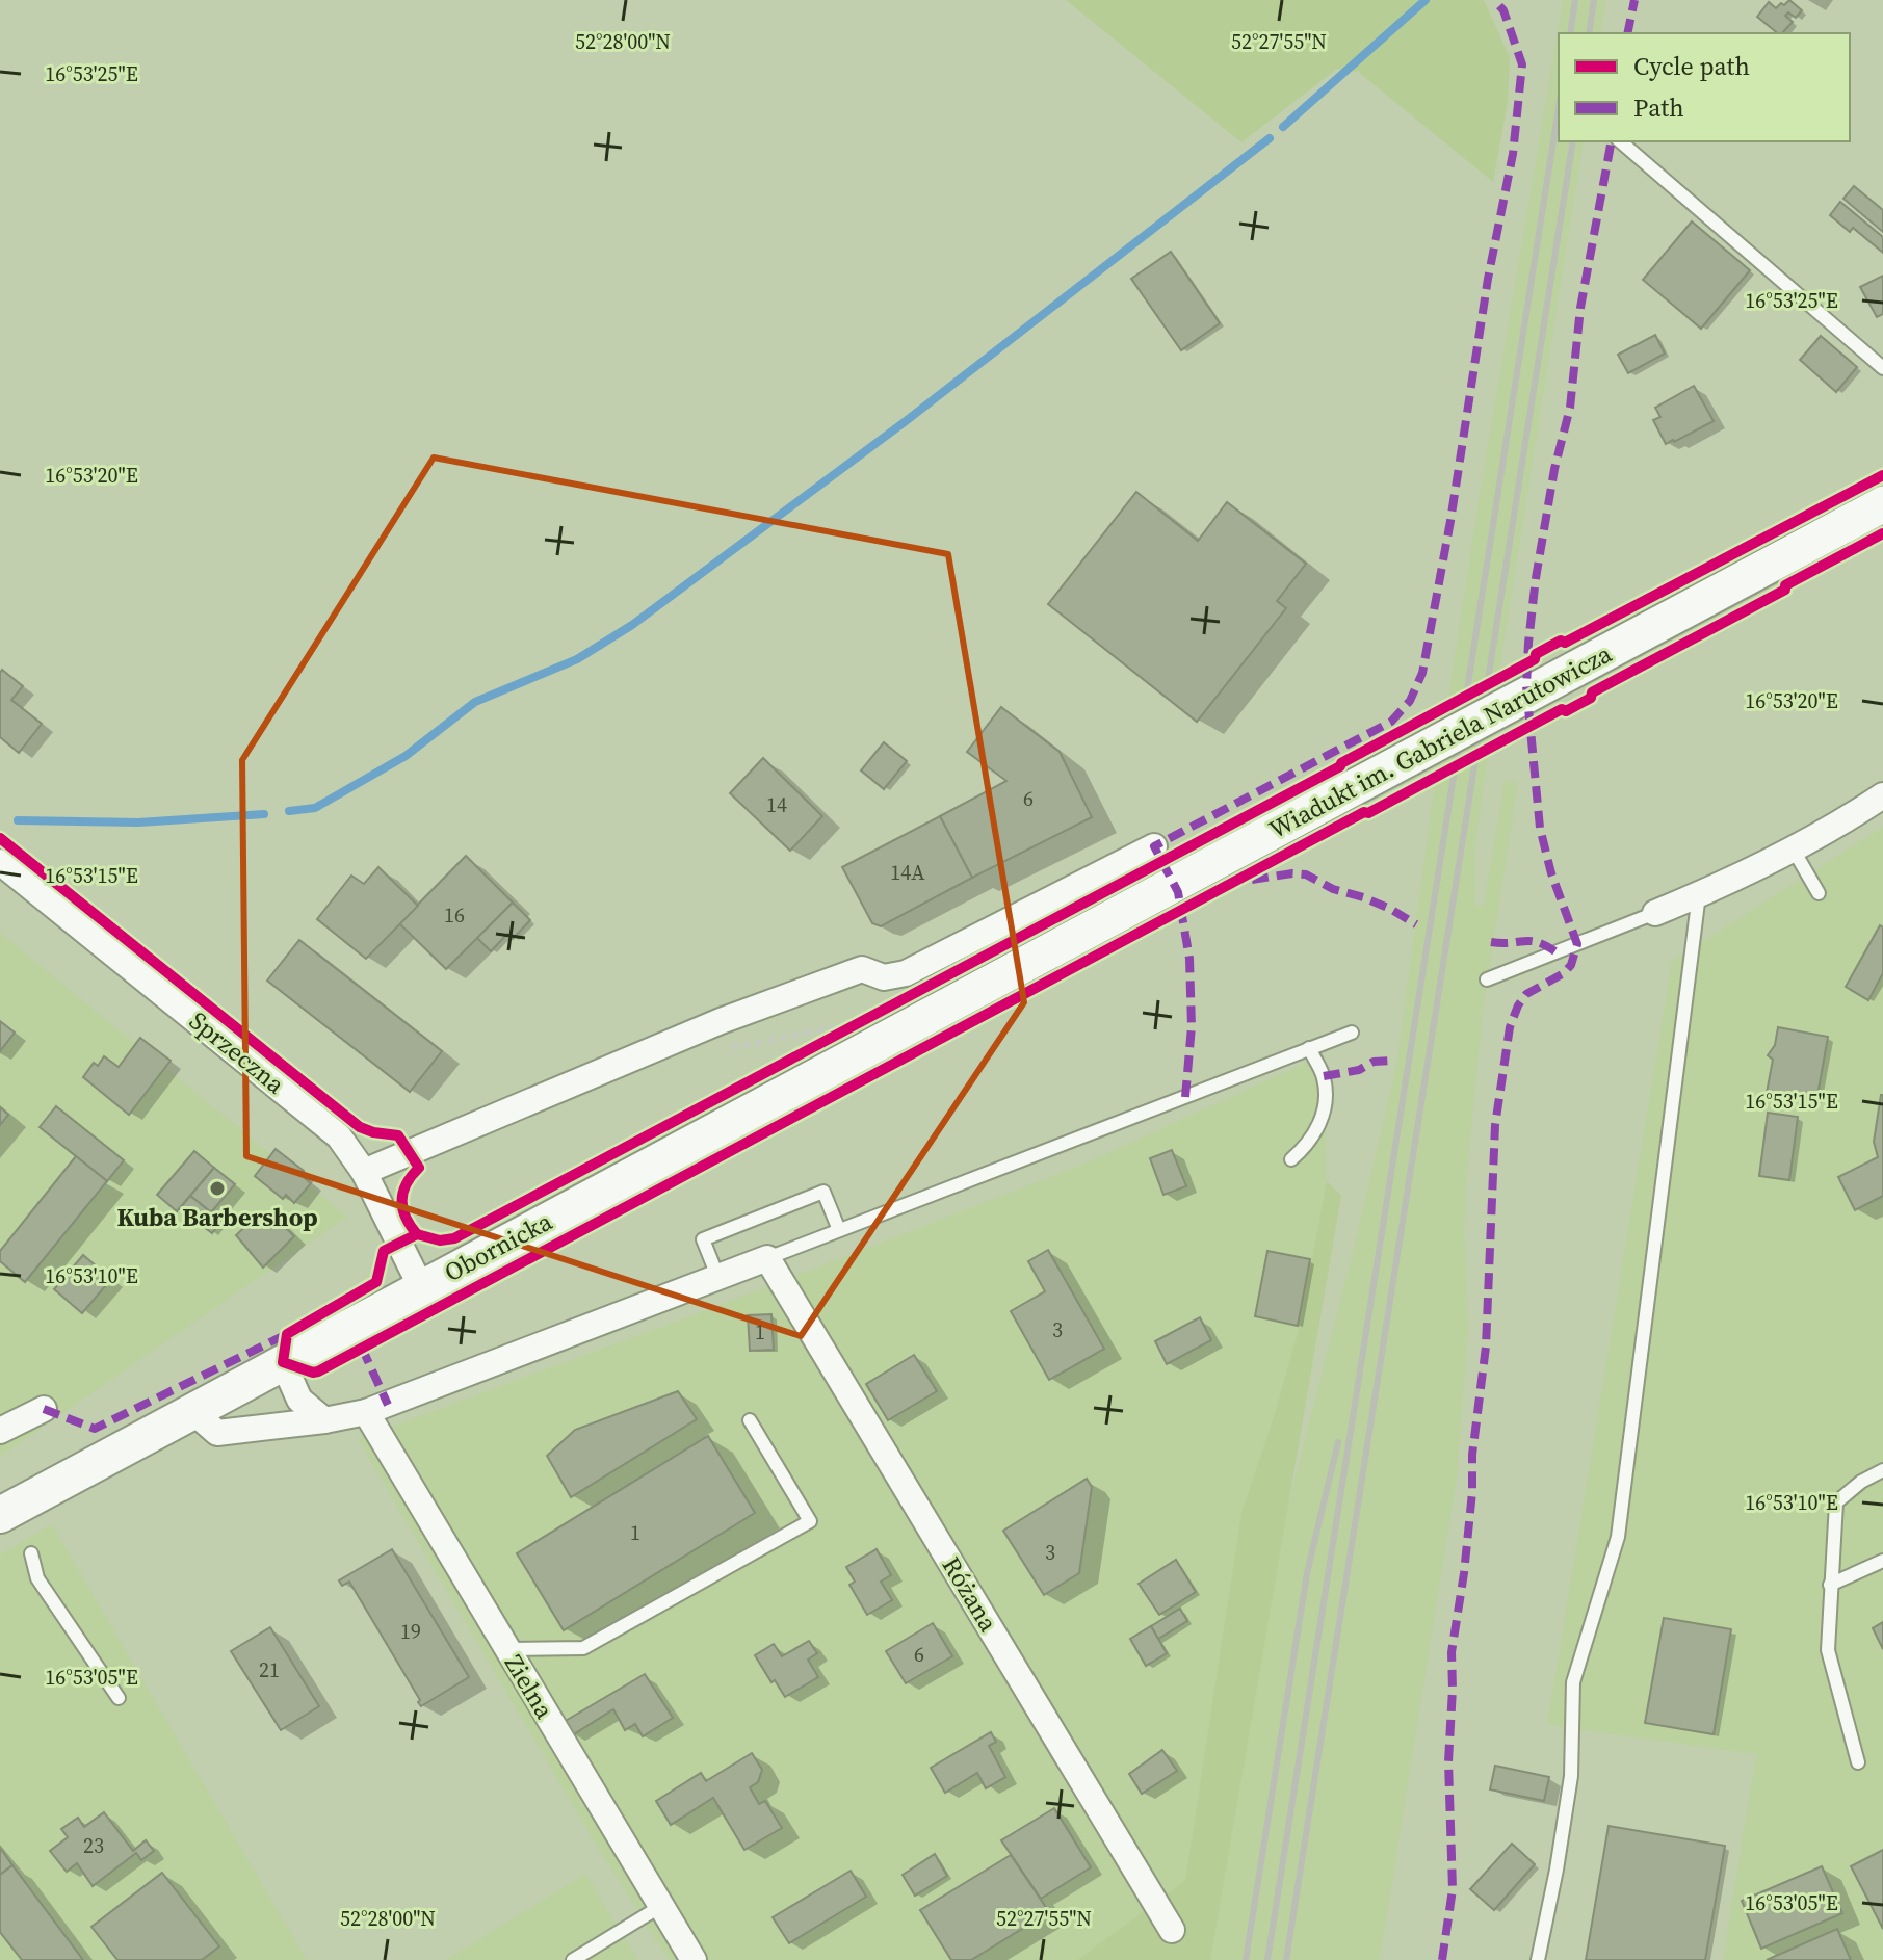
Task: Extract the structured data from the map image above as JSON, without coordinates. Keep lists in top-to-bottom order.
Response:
{
  "streets": {
    "main road": ["Wiadukt im. Gabriela Narutowicza", "Obornicka"],
    "street": ["Sprzeczna", "Różana", "Zielna"]
  },
  "crossings": [
    ["Wiadukt im. Gabriela Narutowicza", "Obornicka"],
    ["Sprzeczna", "Obornicka"]
  ],
  "places": ["Kuba Barbershop"],
  "house_numbers": [
    "6",
    "14",
    "14A",
    "16",
    "3",
    "1",
    "1",
    "3",
    "19",
    "6",
    "21",
    "23"
  ],
  "legend": ["Cycle path", "Path"],
  "coordinates": [
    "52°28'00\"N",
    "52°27'55\"N",
    "16°53'25\"E",
    "16°53'20\"E",
    "16°53'15\"E",
    "16°53'10\"E",
    "16°53'05\"E"
  ]
}
